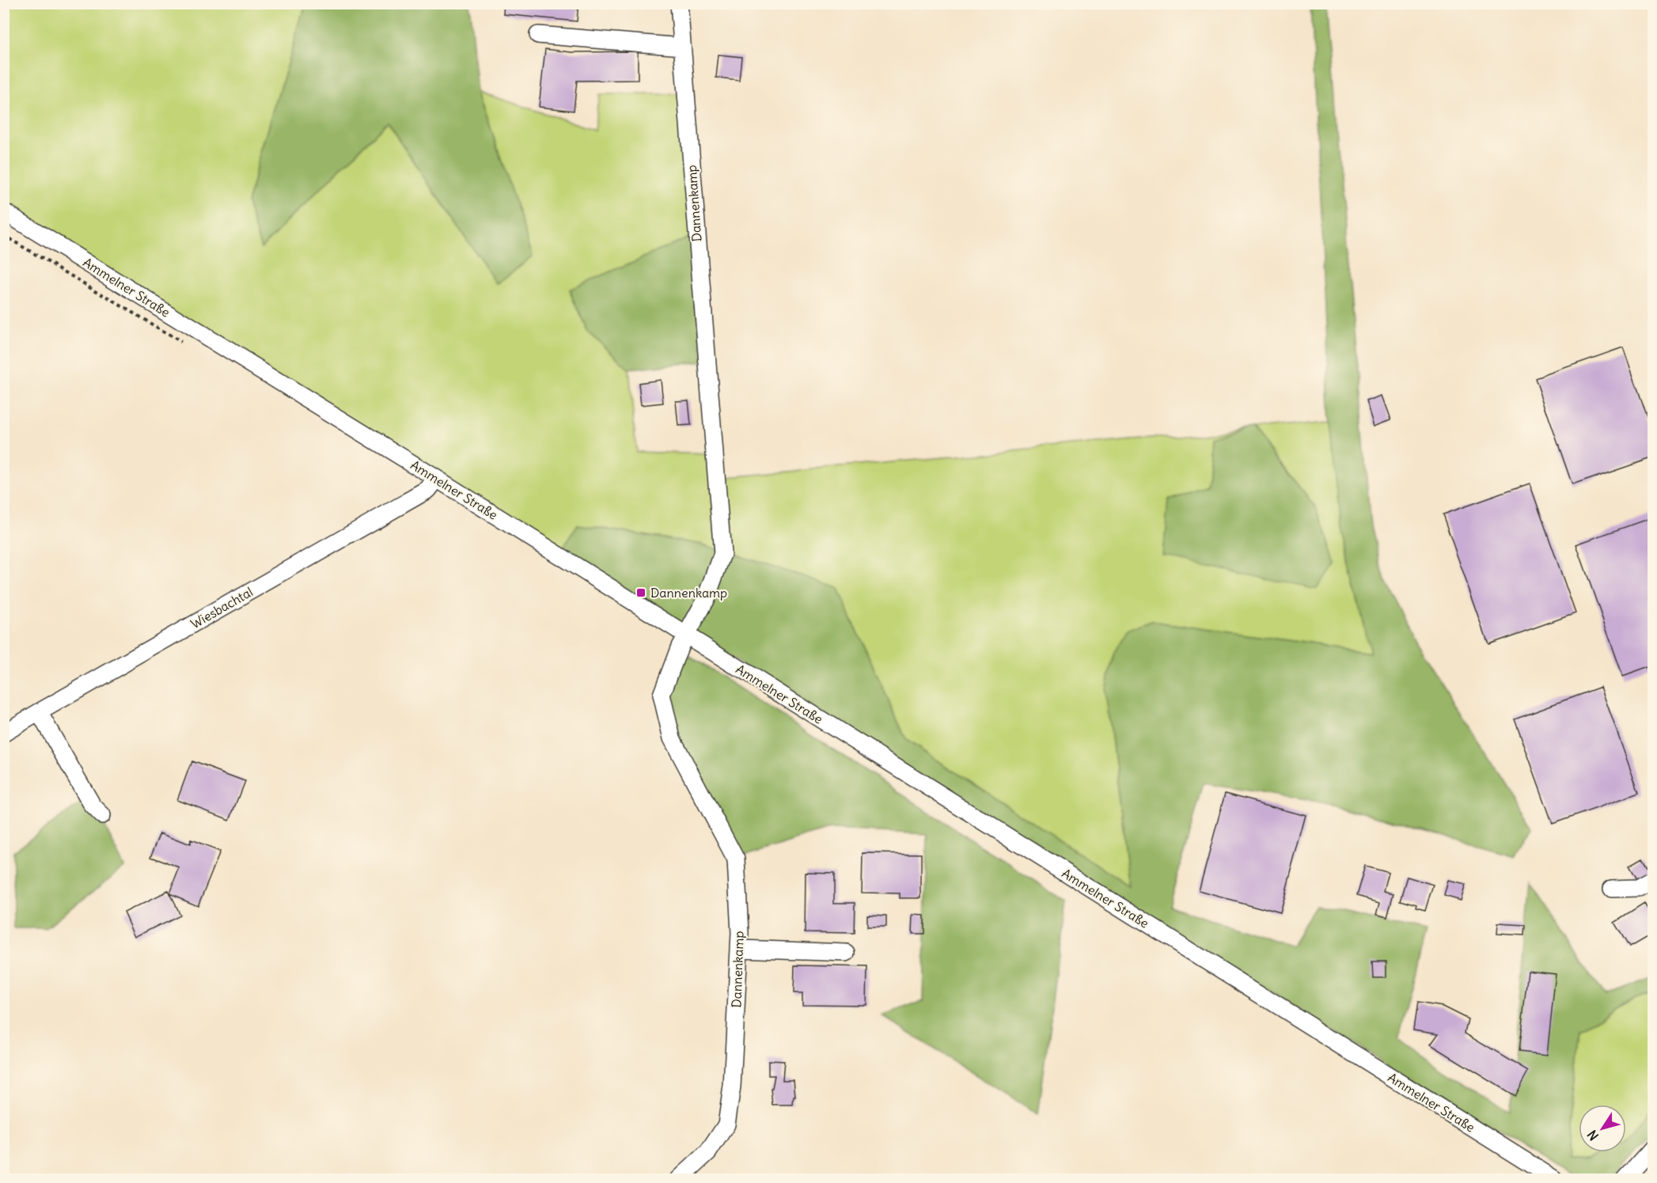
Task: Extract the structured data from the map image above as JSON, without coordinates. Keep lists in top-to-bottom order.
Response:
{
  "streets": {
    "street": ["Dannenkamp", "Ammelner Straße", "Wiesbachtal"]
  },
  "crossings": [
    ["Dannenkamp", "Ammelner Straße"],
    ["Ammelner Straße", "Wiesbachtal"]
  ],
  "places": {
    "transit": ["Dannenkamp"]
  },
  "north": "bottom left"
}
